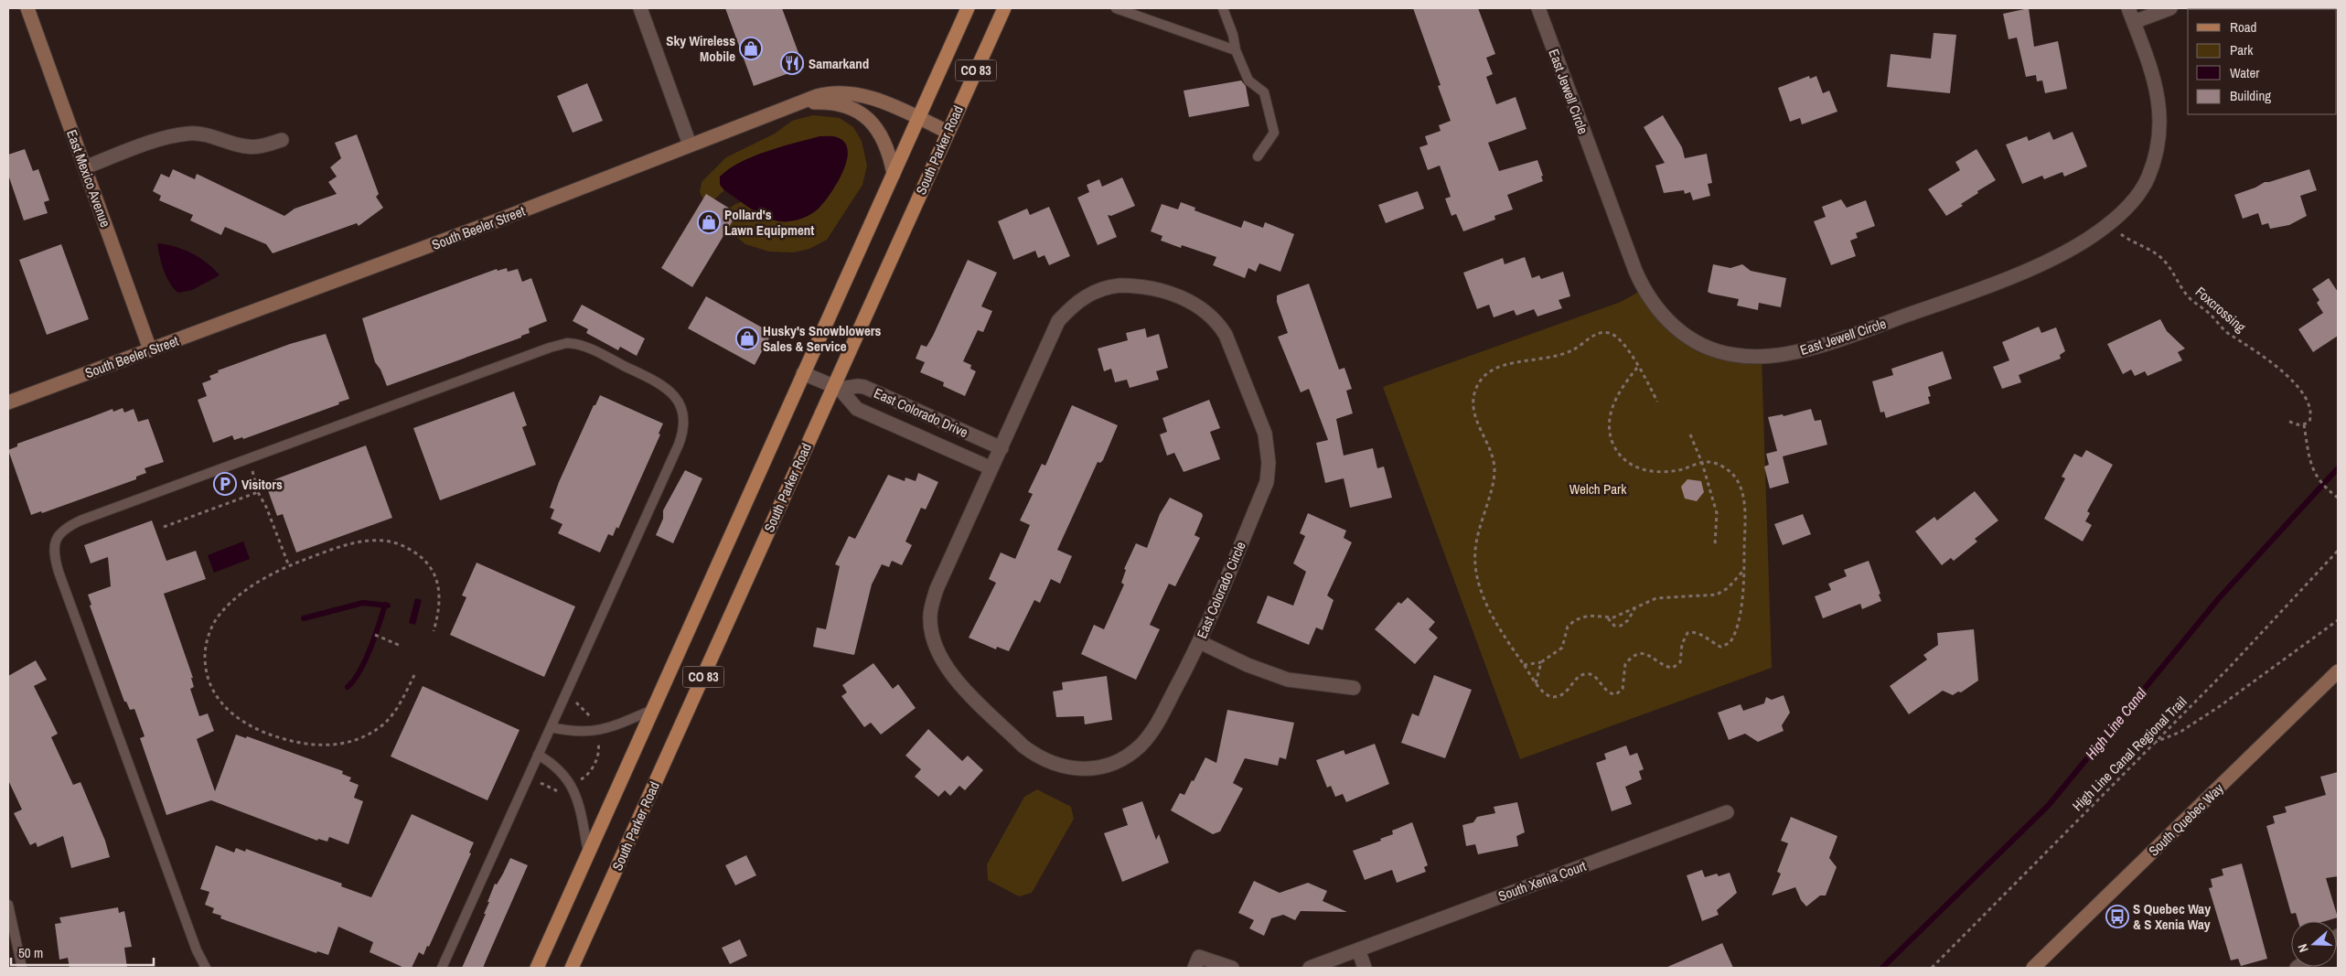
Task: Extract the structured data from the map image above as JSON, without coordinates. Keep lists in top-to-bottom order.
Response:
{
  "streets": {
    "main road": ["CO 83", "South Parker Road"],
    "street": [
      "East Jewell Circle",
      "East Mexico Avenue",
      "South Beeler Street",
      "East Colorado Drive",
      "East Colorado Circle",
      "South Quebec Way",
      "South Xenia Court"
    ],
    "path": ["Foxcrossing", "High Line Canal Regional Trail"]
  },
  "crossings": [
    ["CO 83", "South Beeler Street"],
    ["CO 83", "East Colorado Drive"],
    ["East Jewell Circle", "Foxcrossing"],
    ["South Parker Road", "South Beeler Street"],
    ["South Parker Road", "East Colorado Drive"],
    ["East Mexico Avenue", "South Beeler Street"],
    ["East Colorado Drive", "East Colorado Circle"]
  ],
  "water": ["High Line Canal"],
  "parks": ["Welch Park"],
  "places": {
    "shop": ["Sky Wireless Mobile", "Pollard's Lawn Equipment", "Husky's Snowblowers Sales & Service"],
    "restaurant": ["Samarkand"],
    "parking": ["Visitors"],
    "bus stop": ["S Quebec Way & S Xenia Way"]
  },
  "legend": [
    "Road",
    "Park",
    "Water",
    "Building"
  ],
  "scale_bar": "50 m",
  "north": "left"
}
